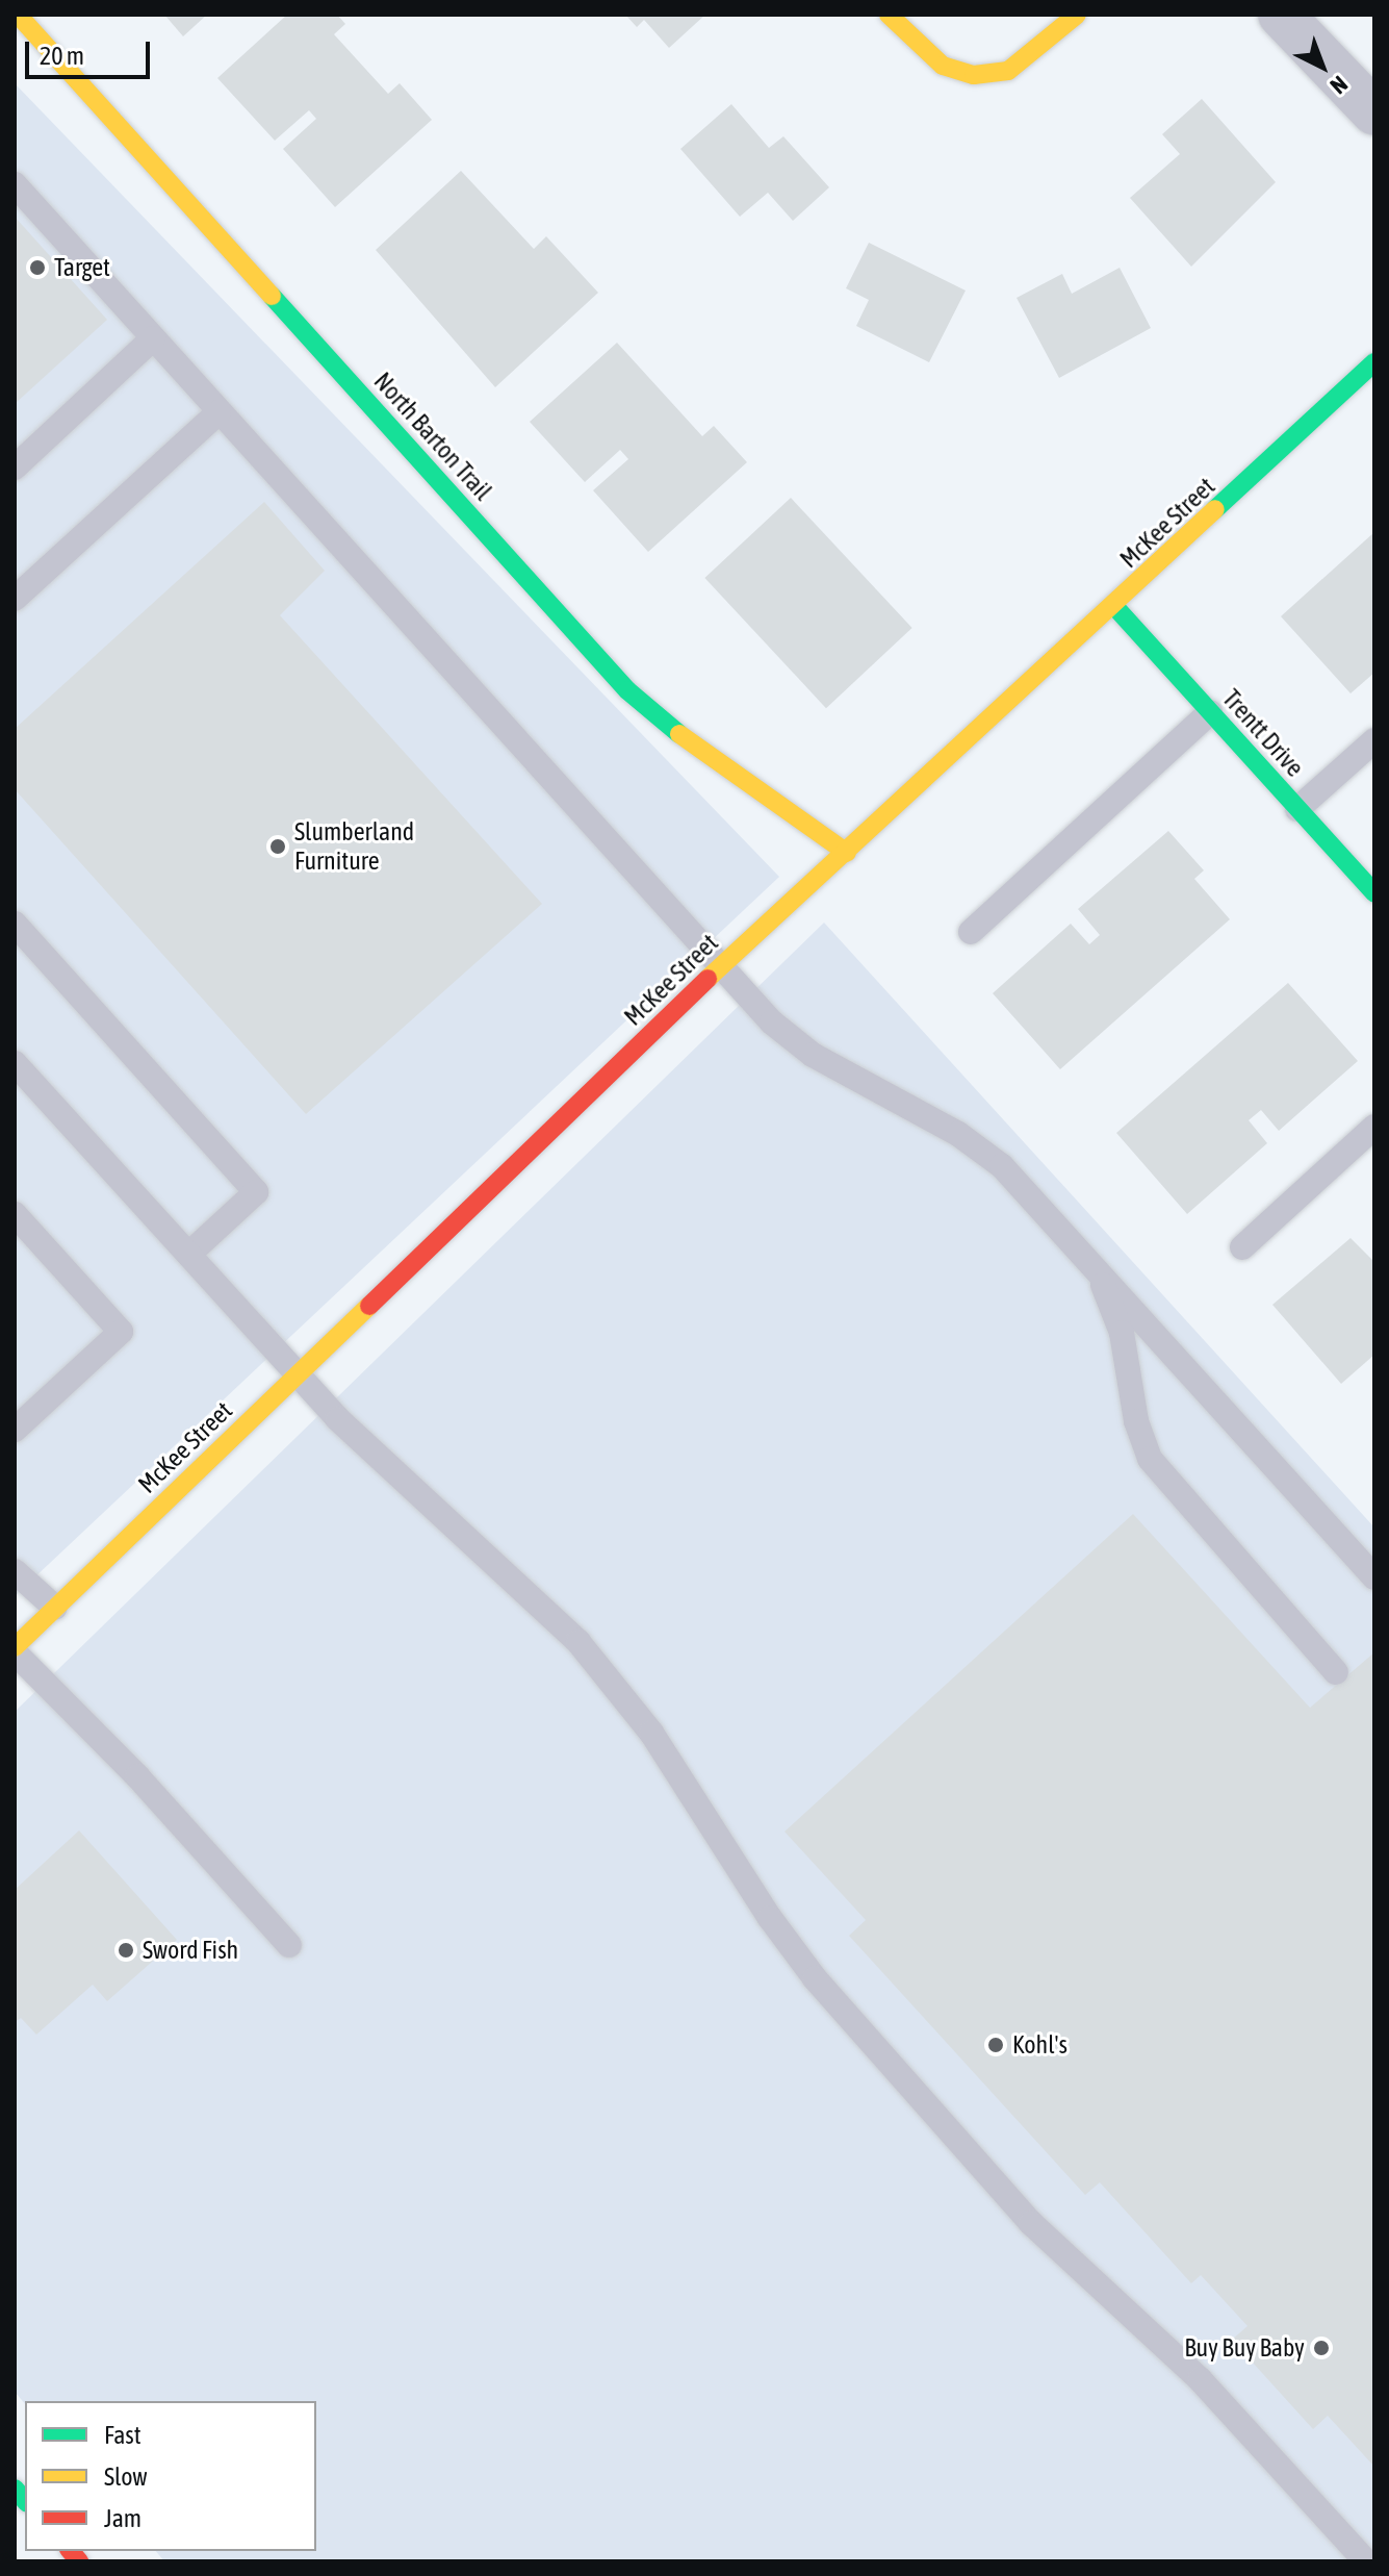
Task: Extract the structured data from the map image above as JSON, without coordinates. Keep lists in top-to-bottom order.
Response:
{
  "streets": {
    "street": ["North Barton Trail", "McKee Street", "Trentt Drive"]
  },
  "crossings": [
    ["North Barton Trail", "McKee Street"],
    ["McKee Street", "Trentt Drive"]
  ],
  "places": [
    "Target",
    "Slumberland Furniture",
    "Sword Fish",
    "Kohl's",
    "Buy Buy Baby"
  ],
  "legend": ["Fast", "Slow", "Jam"],
  "scale_bar": "20 m",
  "north": "bottom right"
}
